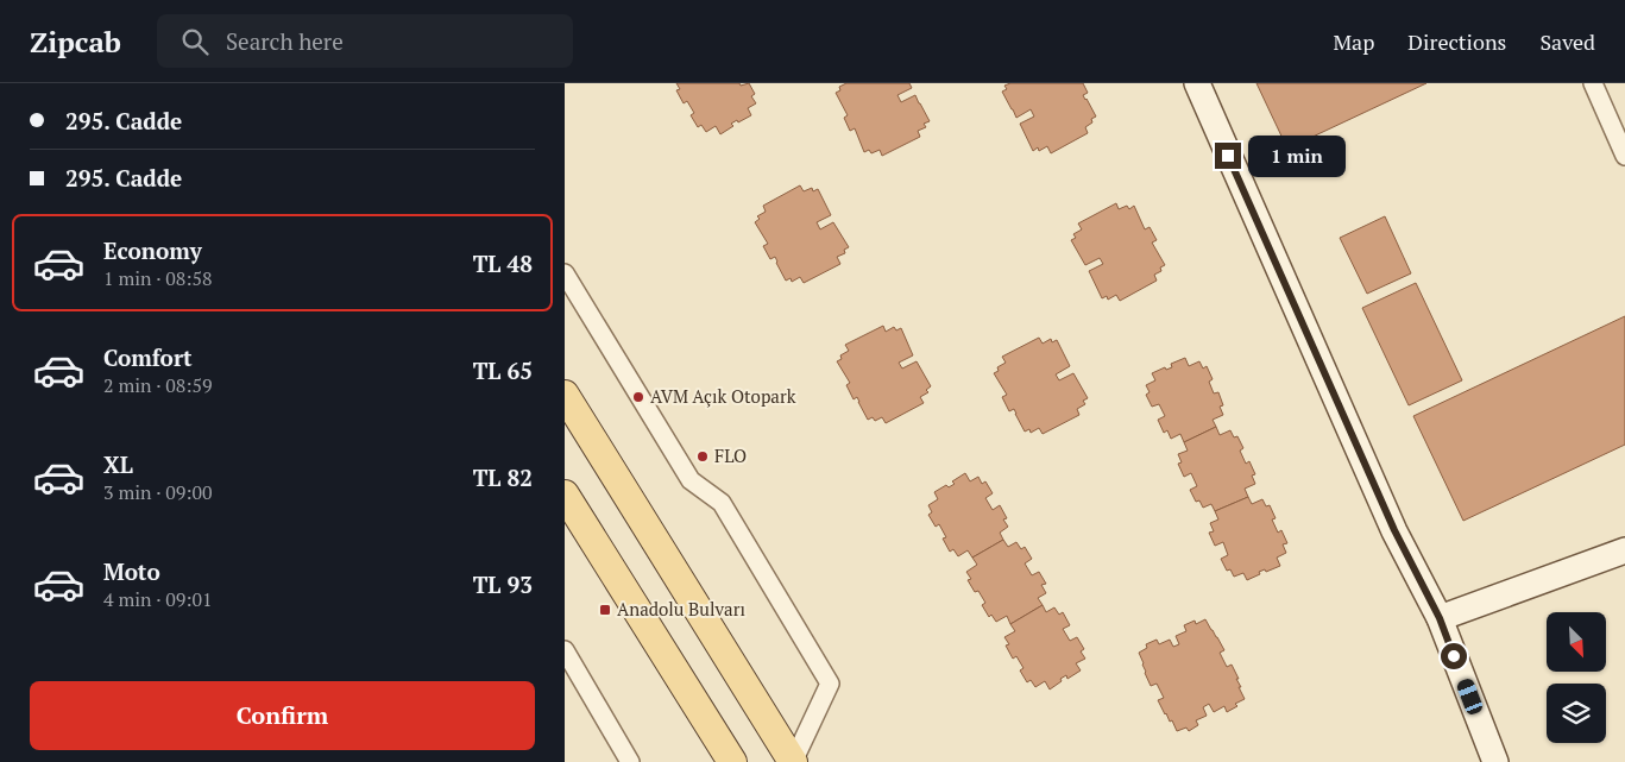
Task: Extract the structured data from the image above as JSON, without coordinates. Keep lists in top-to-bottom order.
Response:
{
  "places": {
    "other": ["AVM Açık Otopark", "FLO"],
    "transit": ["Anadolu Bulvarı"]
  },
  "north": "bottom right",
  "page": {
    "header": "Zipcab",
    "search": "Search here",
    "nav": ["Map", "Directions", "Saved"],
    "banner": ["295. Cadde", "295. Cadde"],
    "bubble": "1 min",
    "list": [
      {
        "name": "Economy",
        "note": "1 min · 08:58",
        "value": "TL 48"
      },
      {
        "name": "Comfort",
        "note": "2 min · 08:59",
        "value": "TL 65"
      },
      {
        "name": "XL",
        "note": "3 min · 09:00",
        "value": "TL 82"
      },
      {
        "name": "Moto",
        "note": "4 min · 09:01",
        "value": "TL 93"
      }
    ],
    "buttons": "Confirm"
  }
}
